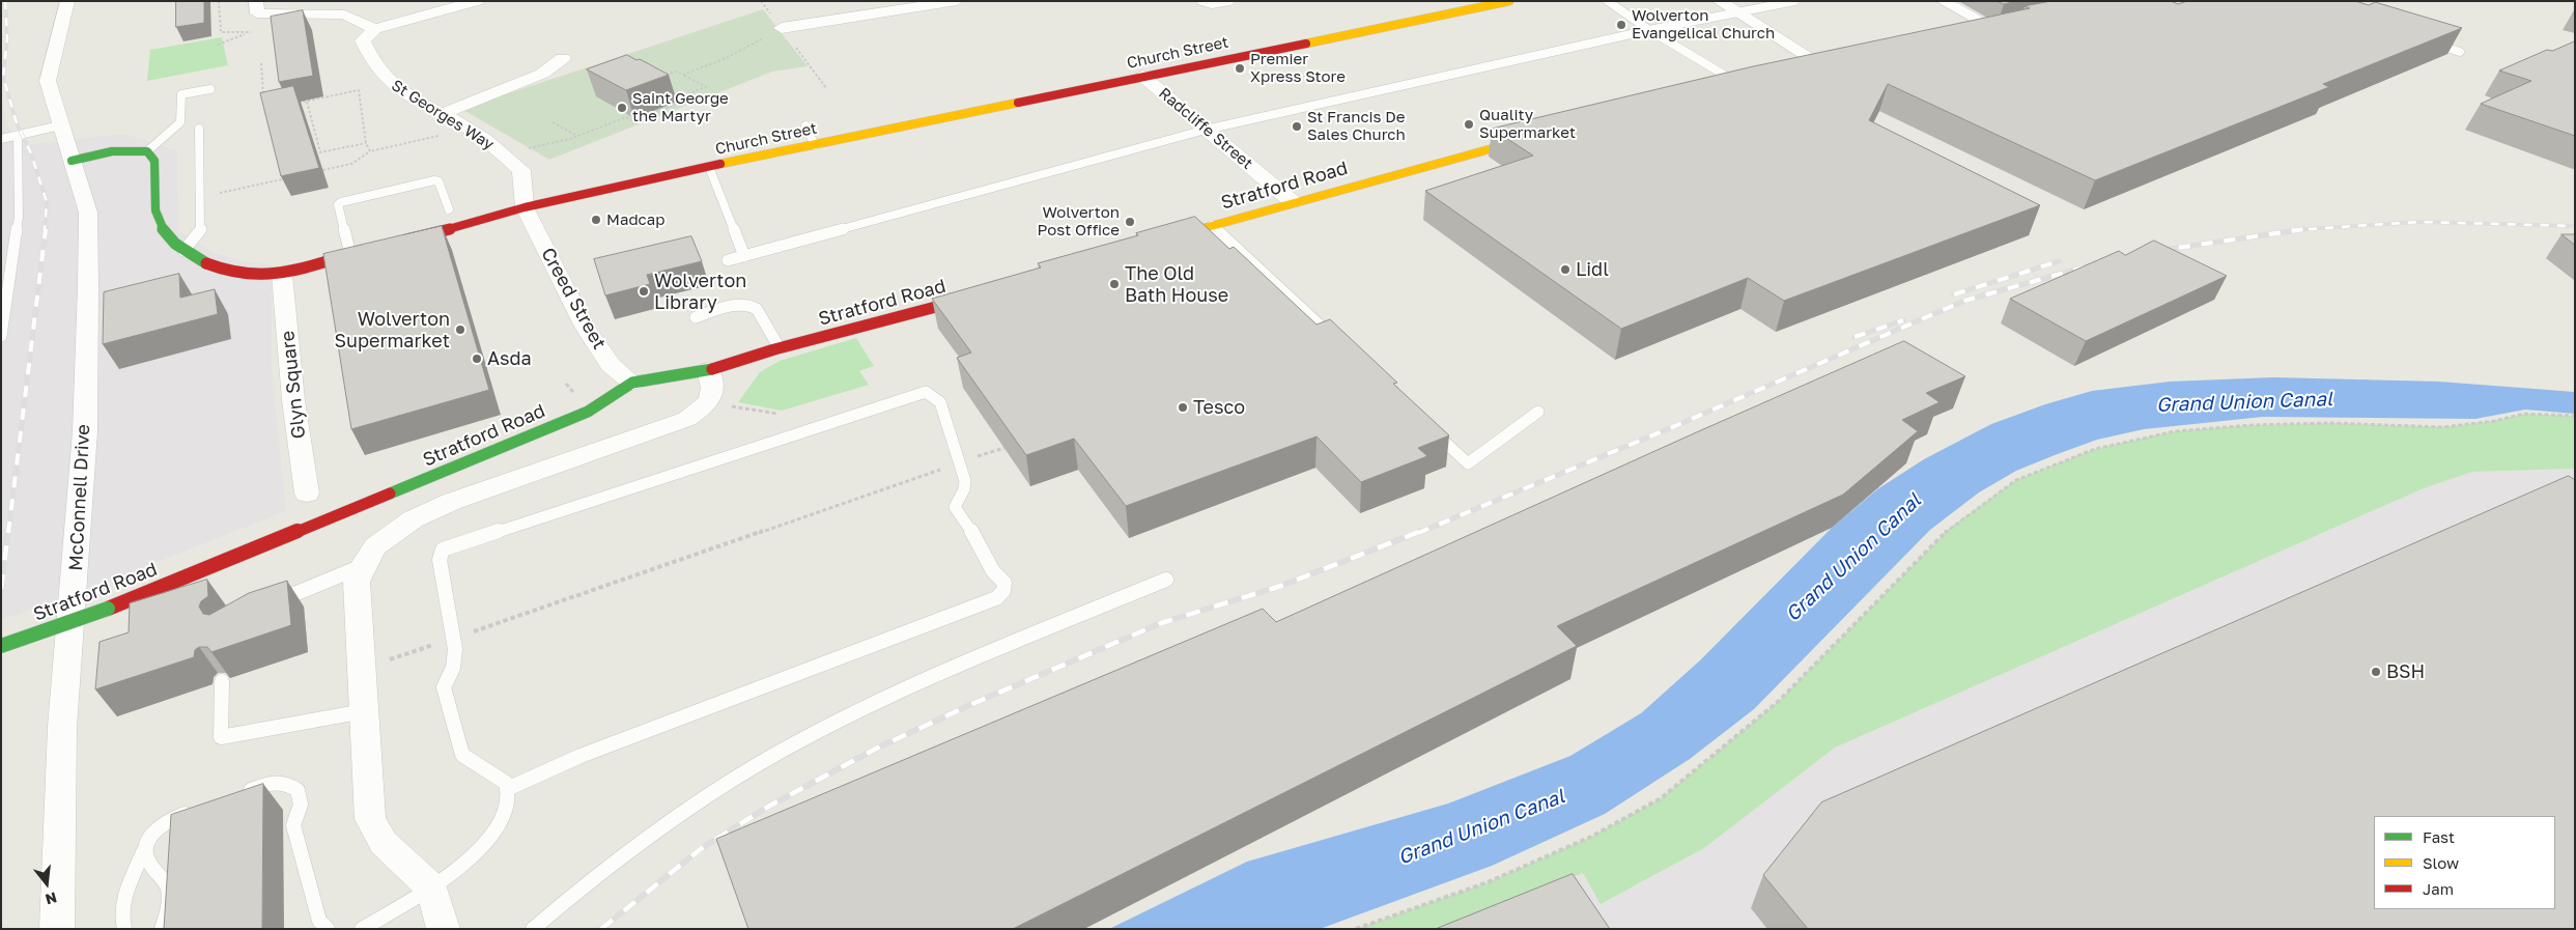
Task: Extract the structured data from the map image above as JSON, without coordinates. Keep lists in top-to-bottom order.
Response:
{
  "streets": {
    "street": [
      "Church Street",
      "St Georges Way",
      "Radcliffe Street",
      "Stratford Road",
      "Creed Street",
      "Glyn Square",
      "McConnell Drive"
    ]
  },
  "crossings": [
    ["Church Street", "St Georges Way"],
    ["Church Street", "Radcliffe Street"],
    ["Church Street", "Creed Street"],
    ["St Georges Way", "Creed Street"],
    ["Radcliffe Street", "Stratford Road"],
    ["Stratford Road", "Creed Street"]
  ],
  "water": ["Grand Union Canal"],
  "places": [
    "Wolverton Evangelical Church",
    "Premier Xpress Store",
    "Saint George the Martyr",
    "Quality Supermarket",
    "St Francis De Sales Church",
    "Madcap",
    "Wolverton Post Office",
    "Lidl",
    "The Old Bath House",
    "Wolverton Library",
    "Wolverton Supermarket",
    "Asda",
    "Tesco",
    "BSH"
  ],
  "legend": ["Fast", "Slow", "Jam"],
  "north": "bottom"
}
